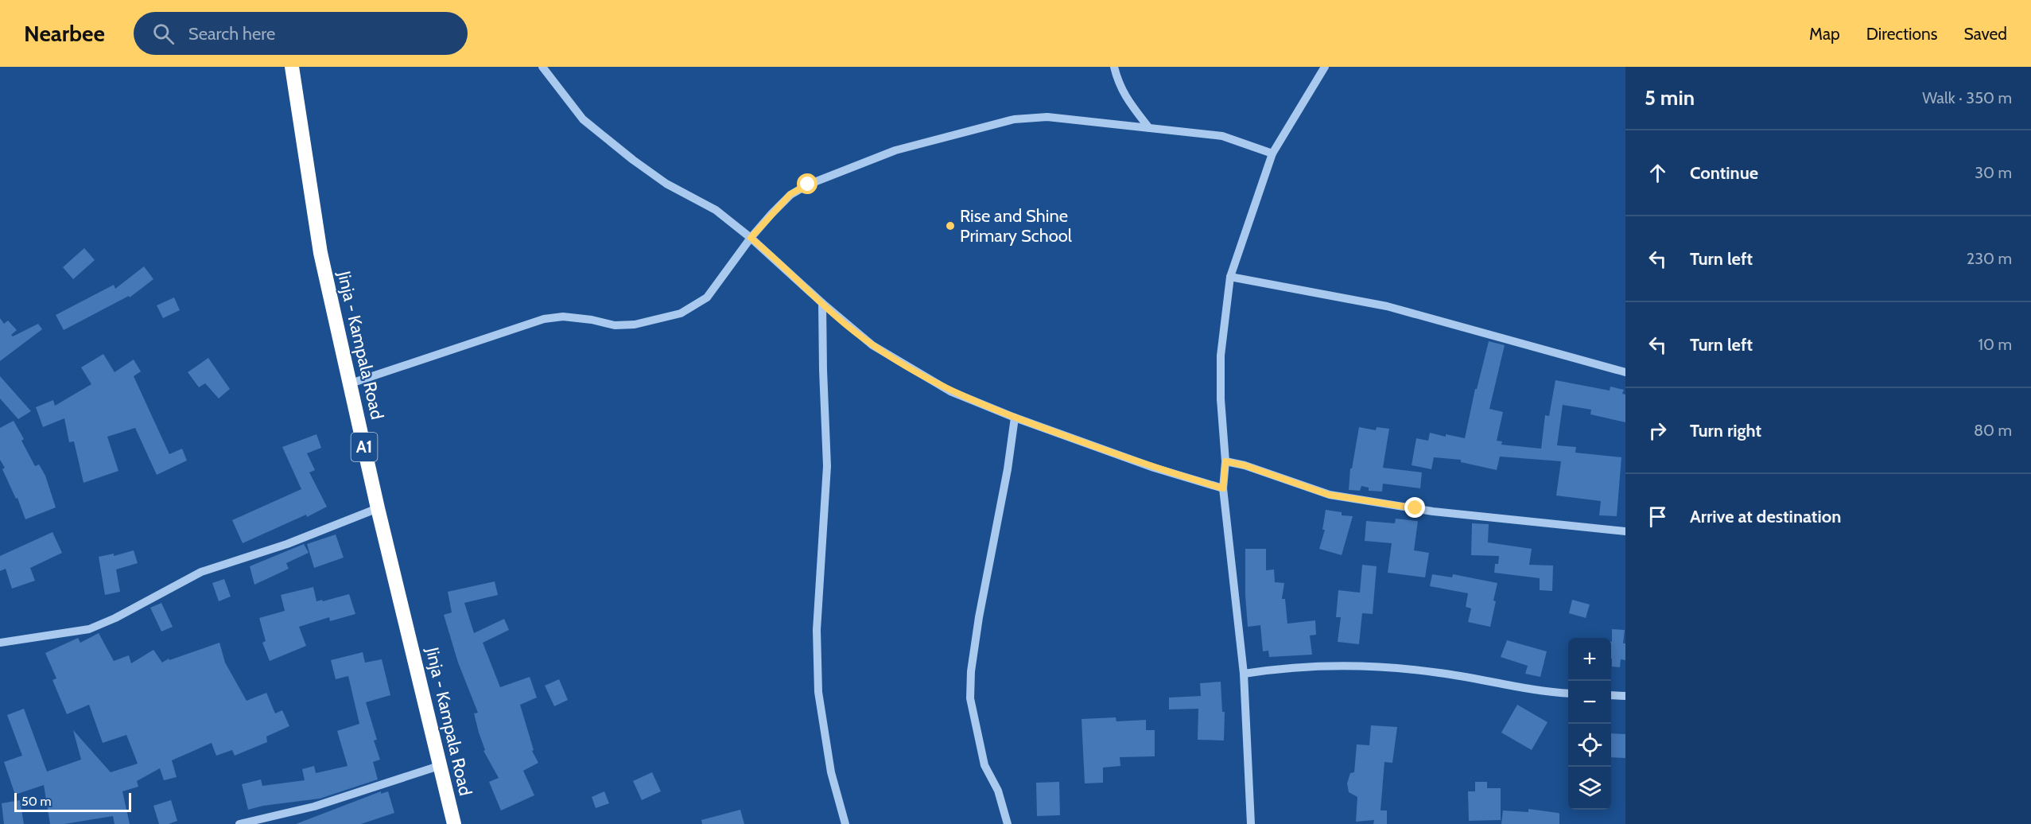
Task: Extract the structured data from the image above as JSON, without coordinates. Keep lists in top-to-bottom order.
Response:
{
  "streets": {
    "highway": ["Jinja - Kampala Road", "A1"]
  },
  "places": ["Rise and Shine Primary School"],
  "scale_bar": "50 m",
  "page": {
    "header": "Nearbee",
    "search": "Search here",
    "nav": ["Map", "Directions", "Saved"],
    "heading": ["5 min", "Walk · 350 m"],
    "list": [
      ["Continue", "30 m"],
      ["Turn left", "230 m"],
      ["Turn left", "10 m"],
      ["Turn right", "80 m"],
      "Arrive at destination"
    ],
    "map_buttons": ["+", "−"],
    "scale": "50 m"
  }
}
